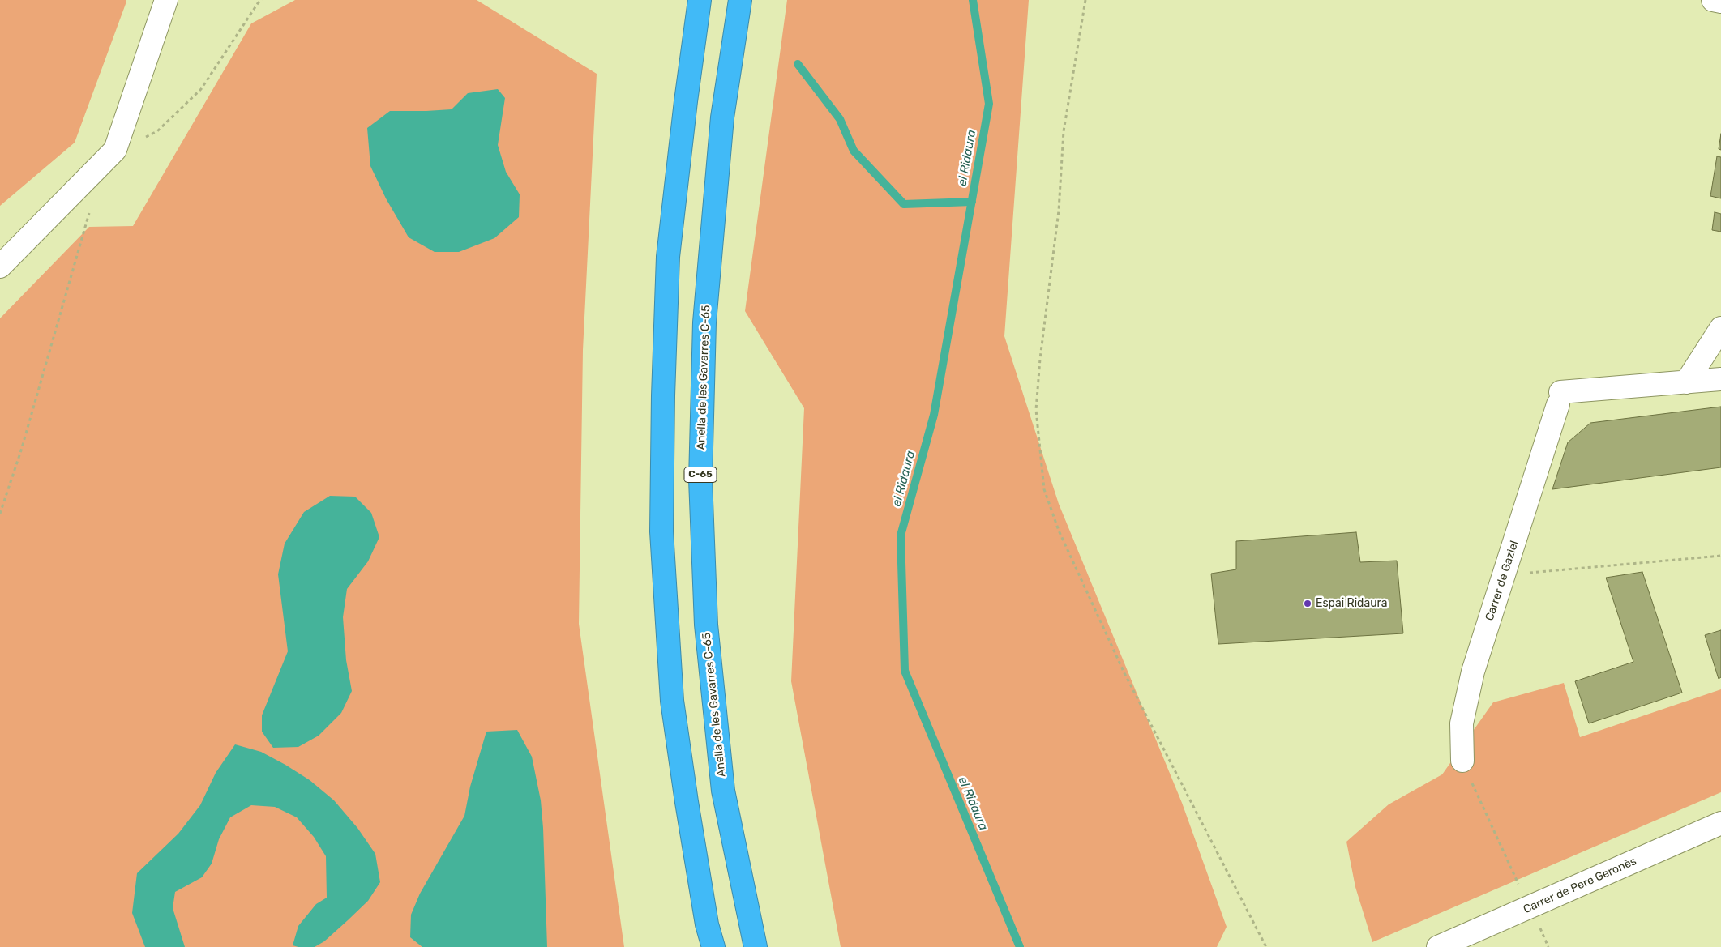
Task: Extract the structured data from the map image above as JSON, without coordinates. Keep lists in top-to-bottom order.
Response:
{
  "streets": {
    "highway": ["Anella de les Gavarres C-65", "C-65"],
    "street": ["Carrer de Gaziel", "Carrer de Pere Geronès"]
  },
  "water": ["el Ridaura"],
  "places": ["Espai Ridaura"]
}
